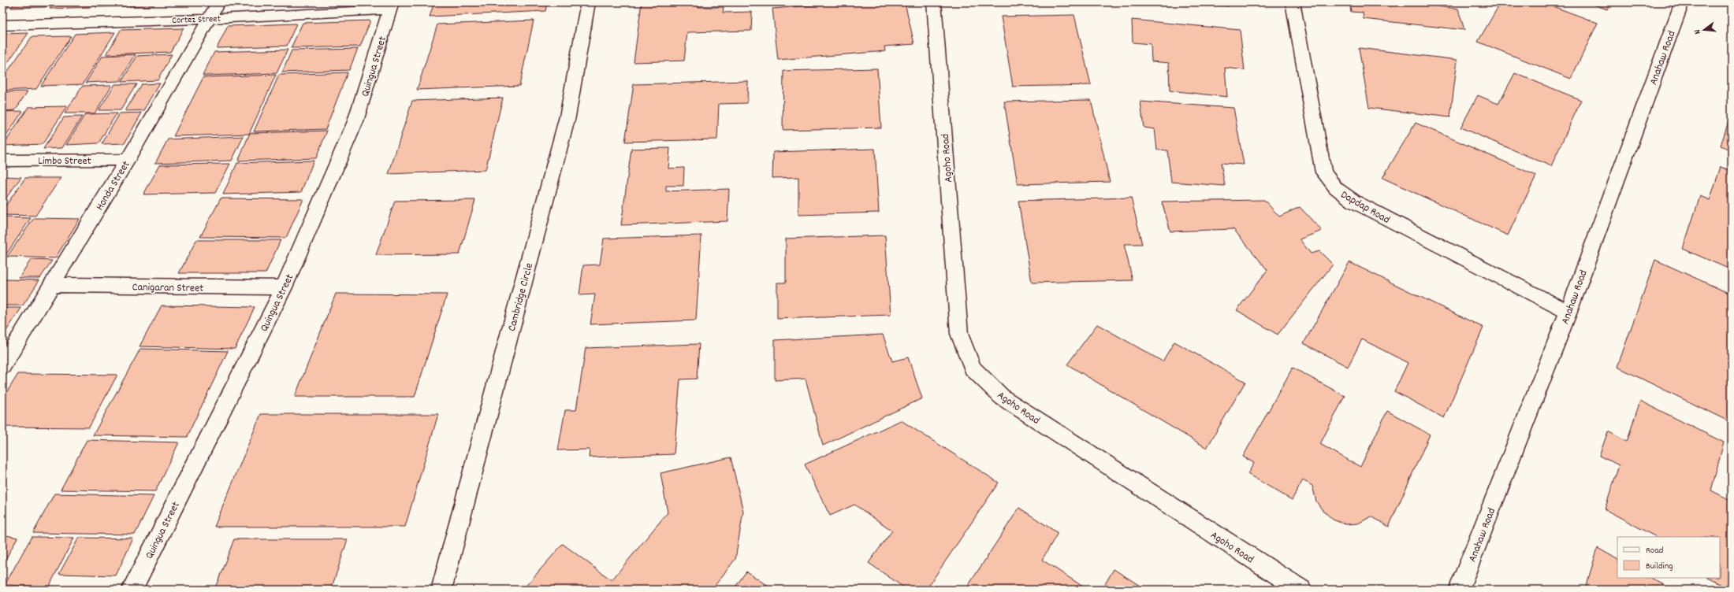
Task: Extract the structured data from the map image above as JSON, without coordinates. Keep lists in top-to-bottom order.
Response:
{
  "streets": {
    "street": [
      "Cortez Street",
      "Anahaw Road",
      "Quingua Street",
      "Agoho Road",
      "Limbo Street",
      "Honda Street",
      "Dapdap Road",
      "Canigaran Street",
      "Cambridge Circle"
    ]
  },
  "crossings": [
    ["Cortez Street", "Quingua Street"],
    ["Cortez Street", "Honda Street"],
    ["Anahaw Road", "Dapdap Road"],
    ["Quingua Street", "Canigaran Street"],
    ["Limbo Street", "Honda Street"],
    ["Honda Street", "Canigaran Street"]
  ],
  "legend": ["Road", "Building"],
  "north": "left"
}
